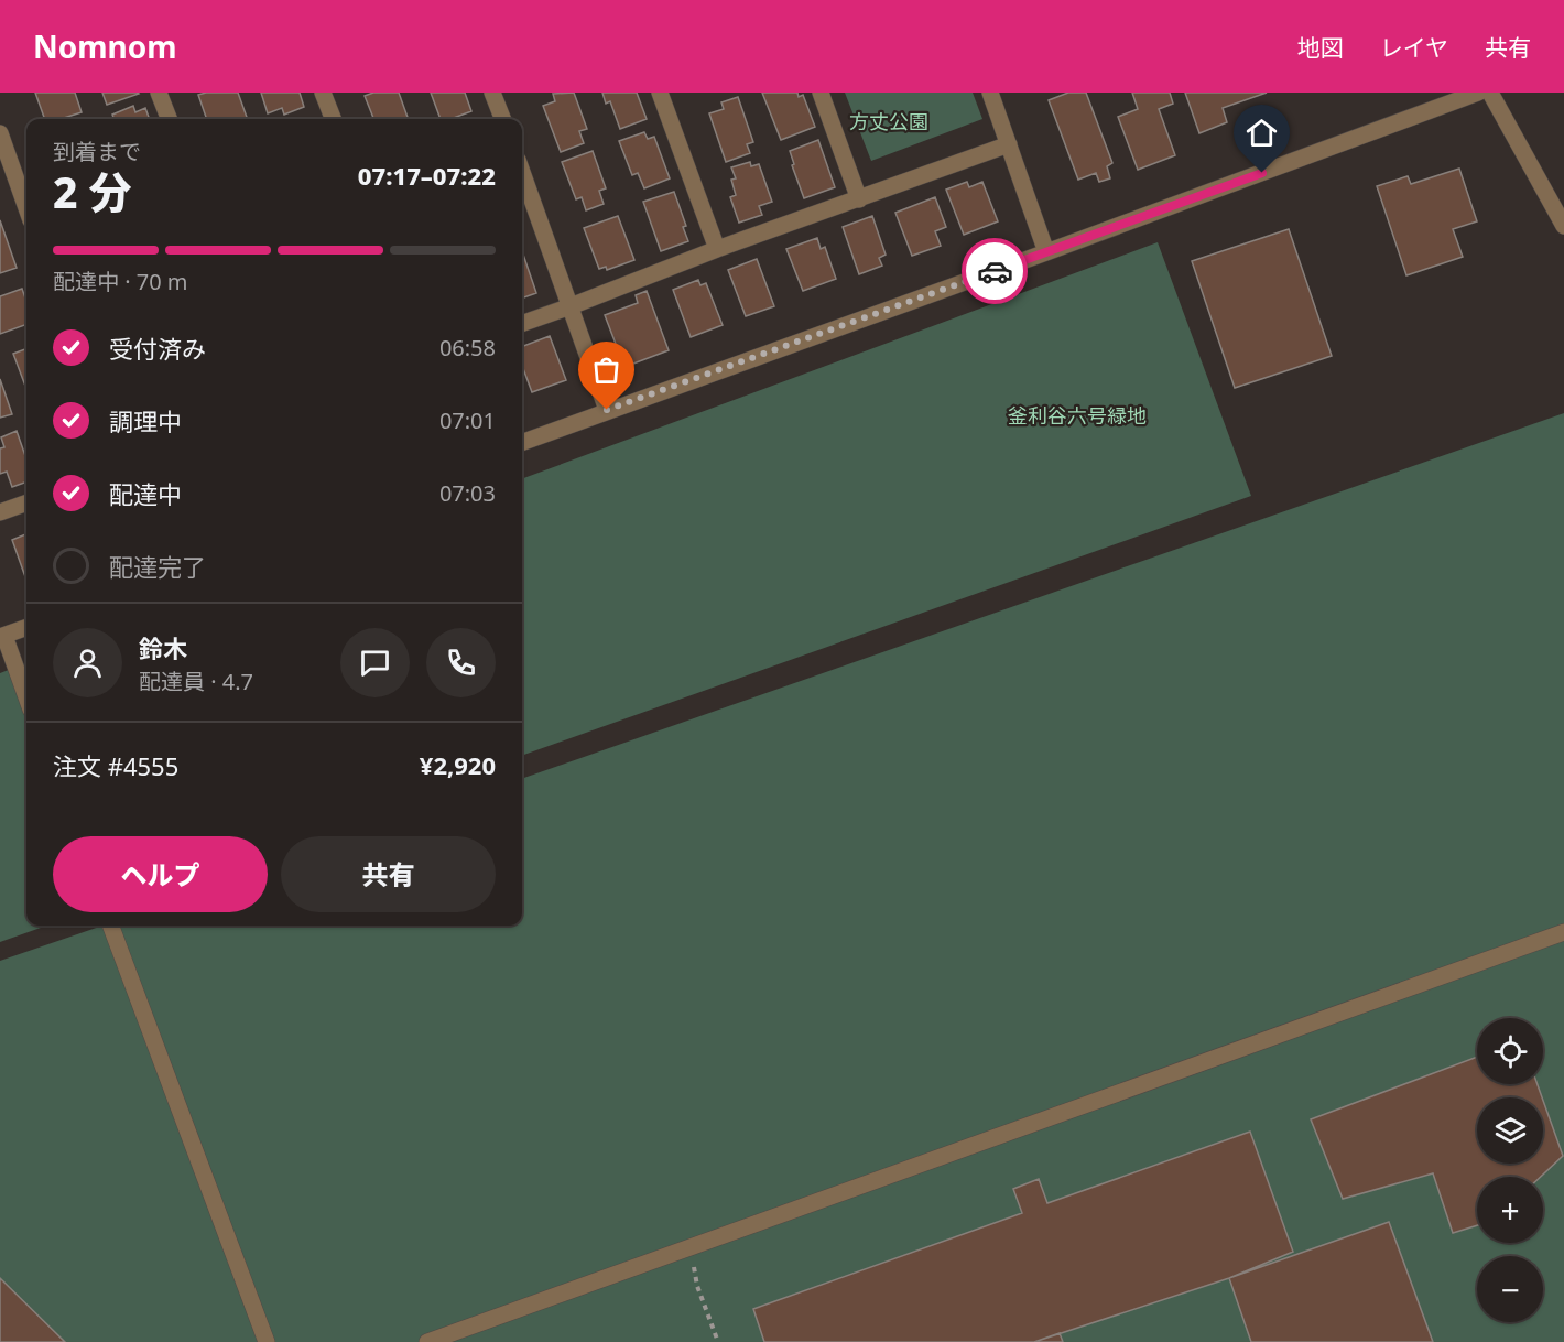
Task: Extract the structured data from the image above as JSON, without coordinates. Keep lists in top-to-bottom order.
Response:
{
  "parks": ["方丈公園", "釜利谷六号緑地"],
  "page": {
    "header": "Nomnom",
    "nav": ["地図", "レイヤ", "共有"],
    "heading": ["2 分", "到着まで", "07:17–07:22"],
    "panel": [
      "鈴木",
      "配達員 · 4.7",
      "注文 #4555",
      "¥2,920"
    ],
    "bar": "配達中 · 70 m",
    "list": [
      ["受付済み", "06:58"],
      ["調理中", "07:01"],
      ["配達中", "07:03"],
      "配達完了"
    ],
    "buttons": ["ヘルプ", "共有"],
    "map_buttons": ["+", "−"]
  }
}
